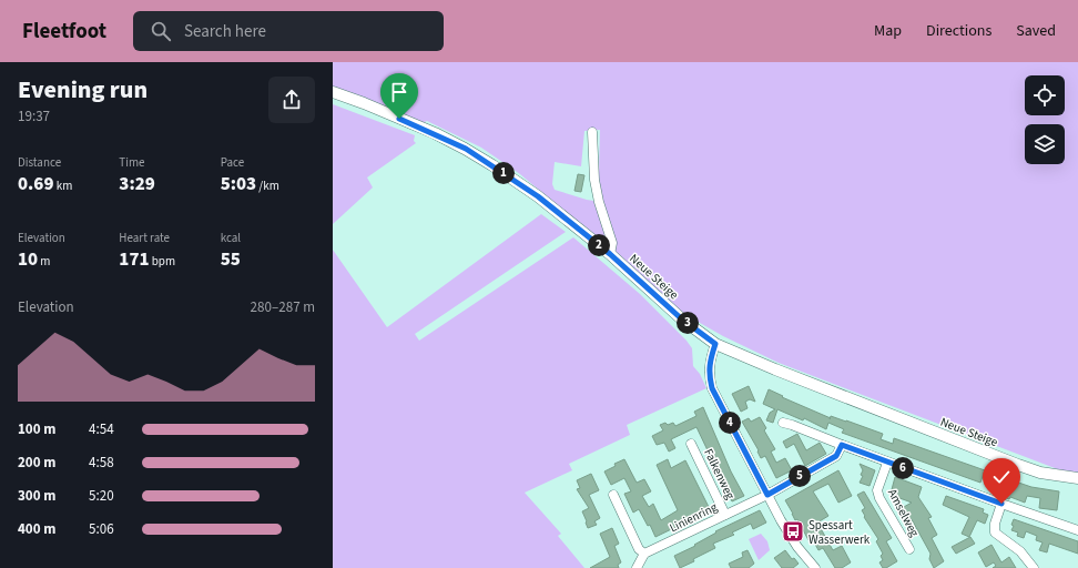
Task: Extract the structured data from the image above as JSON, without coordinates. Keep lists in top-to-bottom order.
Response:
{
  "streets": {
    "main road": ["Neue Steige"],
    "street": ["Falkenweg", "Amselweg", "Linienring"]
  },
  "crossings": [
    ["Falkenweg", "Linienring"]
  ],
  "places": {
    "bus stop": ["Spessart Wasserwerk"]
  },
  "page": {
    "header": "Fleetfoot",
    "search": "Search here",
    "nav": ["Map", "Directions", "Saved"],
    "heading": ["Evening run", "19:37"],
    "stats": [
      ["Distance", "0.69 km"],
      ["Time", "3:29"],
      ["Pace", "5:03 /km"],
      ["Elevation", "10 m"],
      ["Heart rate", "171 bpm"],
      ["kcal", "55"]
    ],
    "pins": [
      "1",
      "2",
      "3",
      "4",
      "6",
      "5"
    ],
    "chart": ["Elevation", "280–287 m"],
    "list": [
      {
        "name": "100 m",
        "note": "4:54"
      },
      {
        "name": "200 m",
        "note": "4:58"
      },
      {
        "name": "300 m",
        "note": "5:20"
      },
      {
        "name": "400 m",
        "note": "5:06"
      }
    ]
  }
}
